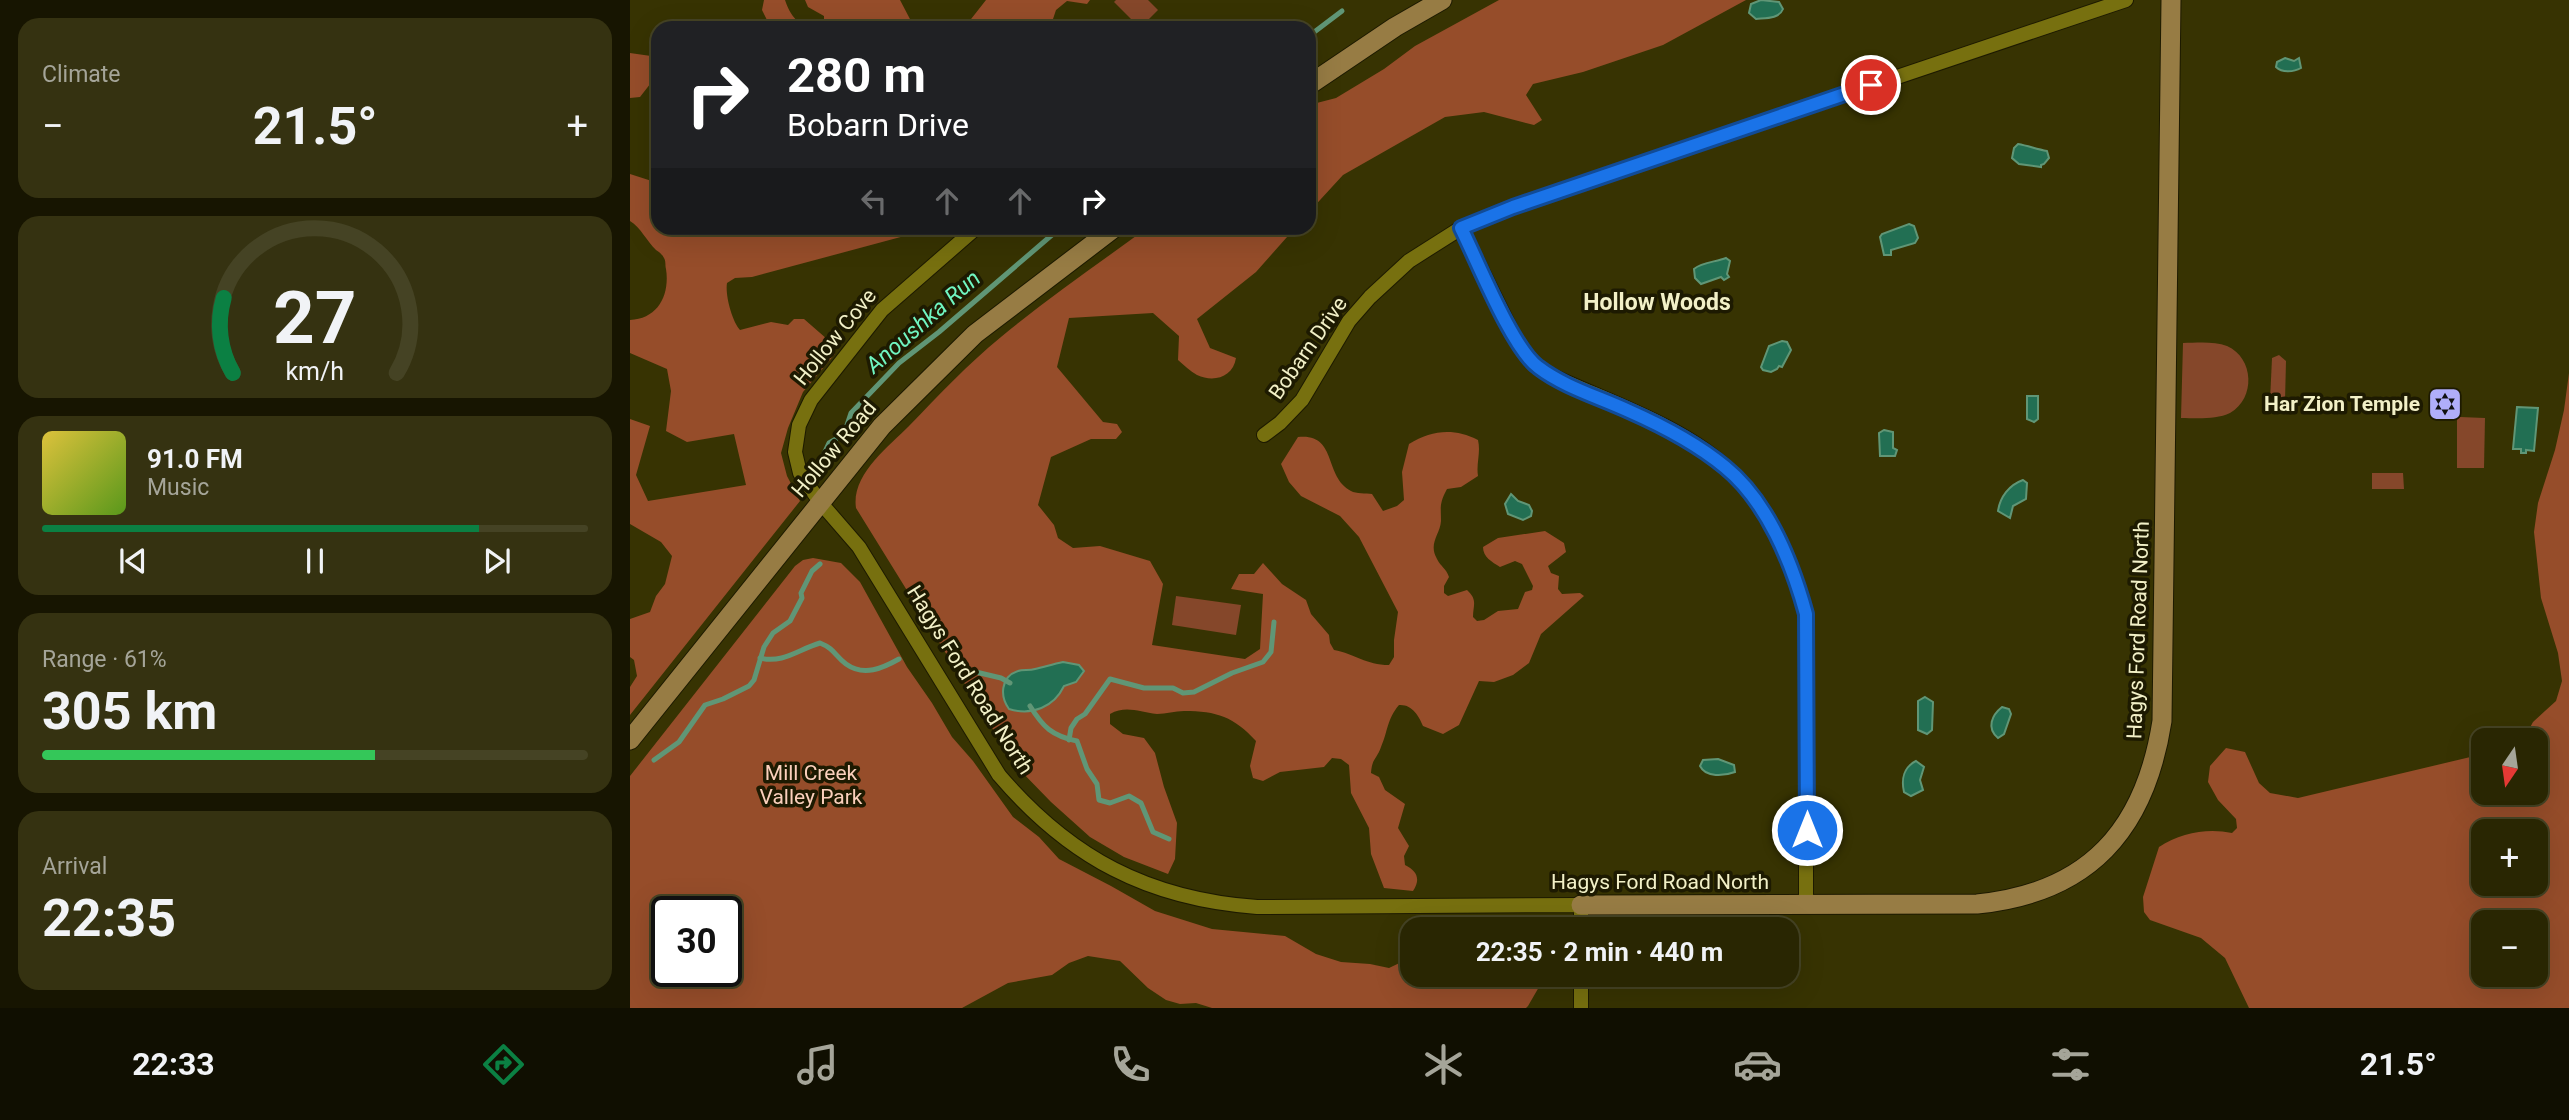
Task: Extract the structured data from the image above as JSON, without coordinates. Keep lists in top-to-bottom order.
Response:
{
  "streets": {
    "street": [
      "Hollow Cove",
      "Bobarn Drive",
      "Hollow Road",
      "Hagys Ford Road North"
    ]
  },
  "crossings": [
    ["Hollow Cove", "Hollow Road"],
    ["Hollow Cove", "Hagys Ford Road North"],
    ["Hollow Road", "Hagys Ford Road North"]
  ],
  "districts": ["Hollow Woods"],
  "water": ["Anoushka Run"],
  "parks": ["Mill Creek Valley Park"],
  "places": {
    "synagogue": ["Har Zion Temple"]
  },
  "north": "bottom",
  "page": {
    "tile": [
      "Climate",
      ["Range · 61%", "305 km"],
      ["Arrival", "22:35"]
    ],
    "turn": ["280 m", "Bobarn Drive"],
    "heat": ["−", "21.5°", "+"],
    "song": ["91.0 FM", "Music"],
    "map_buttons": ["+", "−"],
    "limit": "30",
    "trip": "22:35 · 2 min · 440 m",
    "tabs": ["22:33", "21.5°"],
    "gauge": ["27", "km/h"]
  }
}
